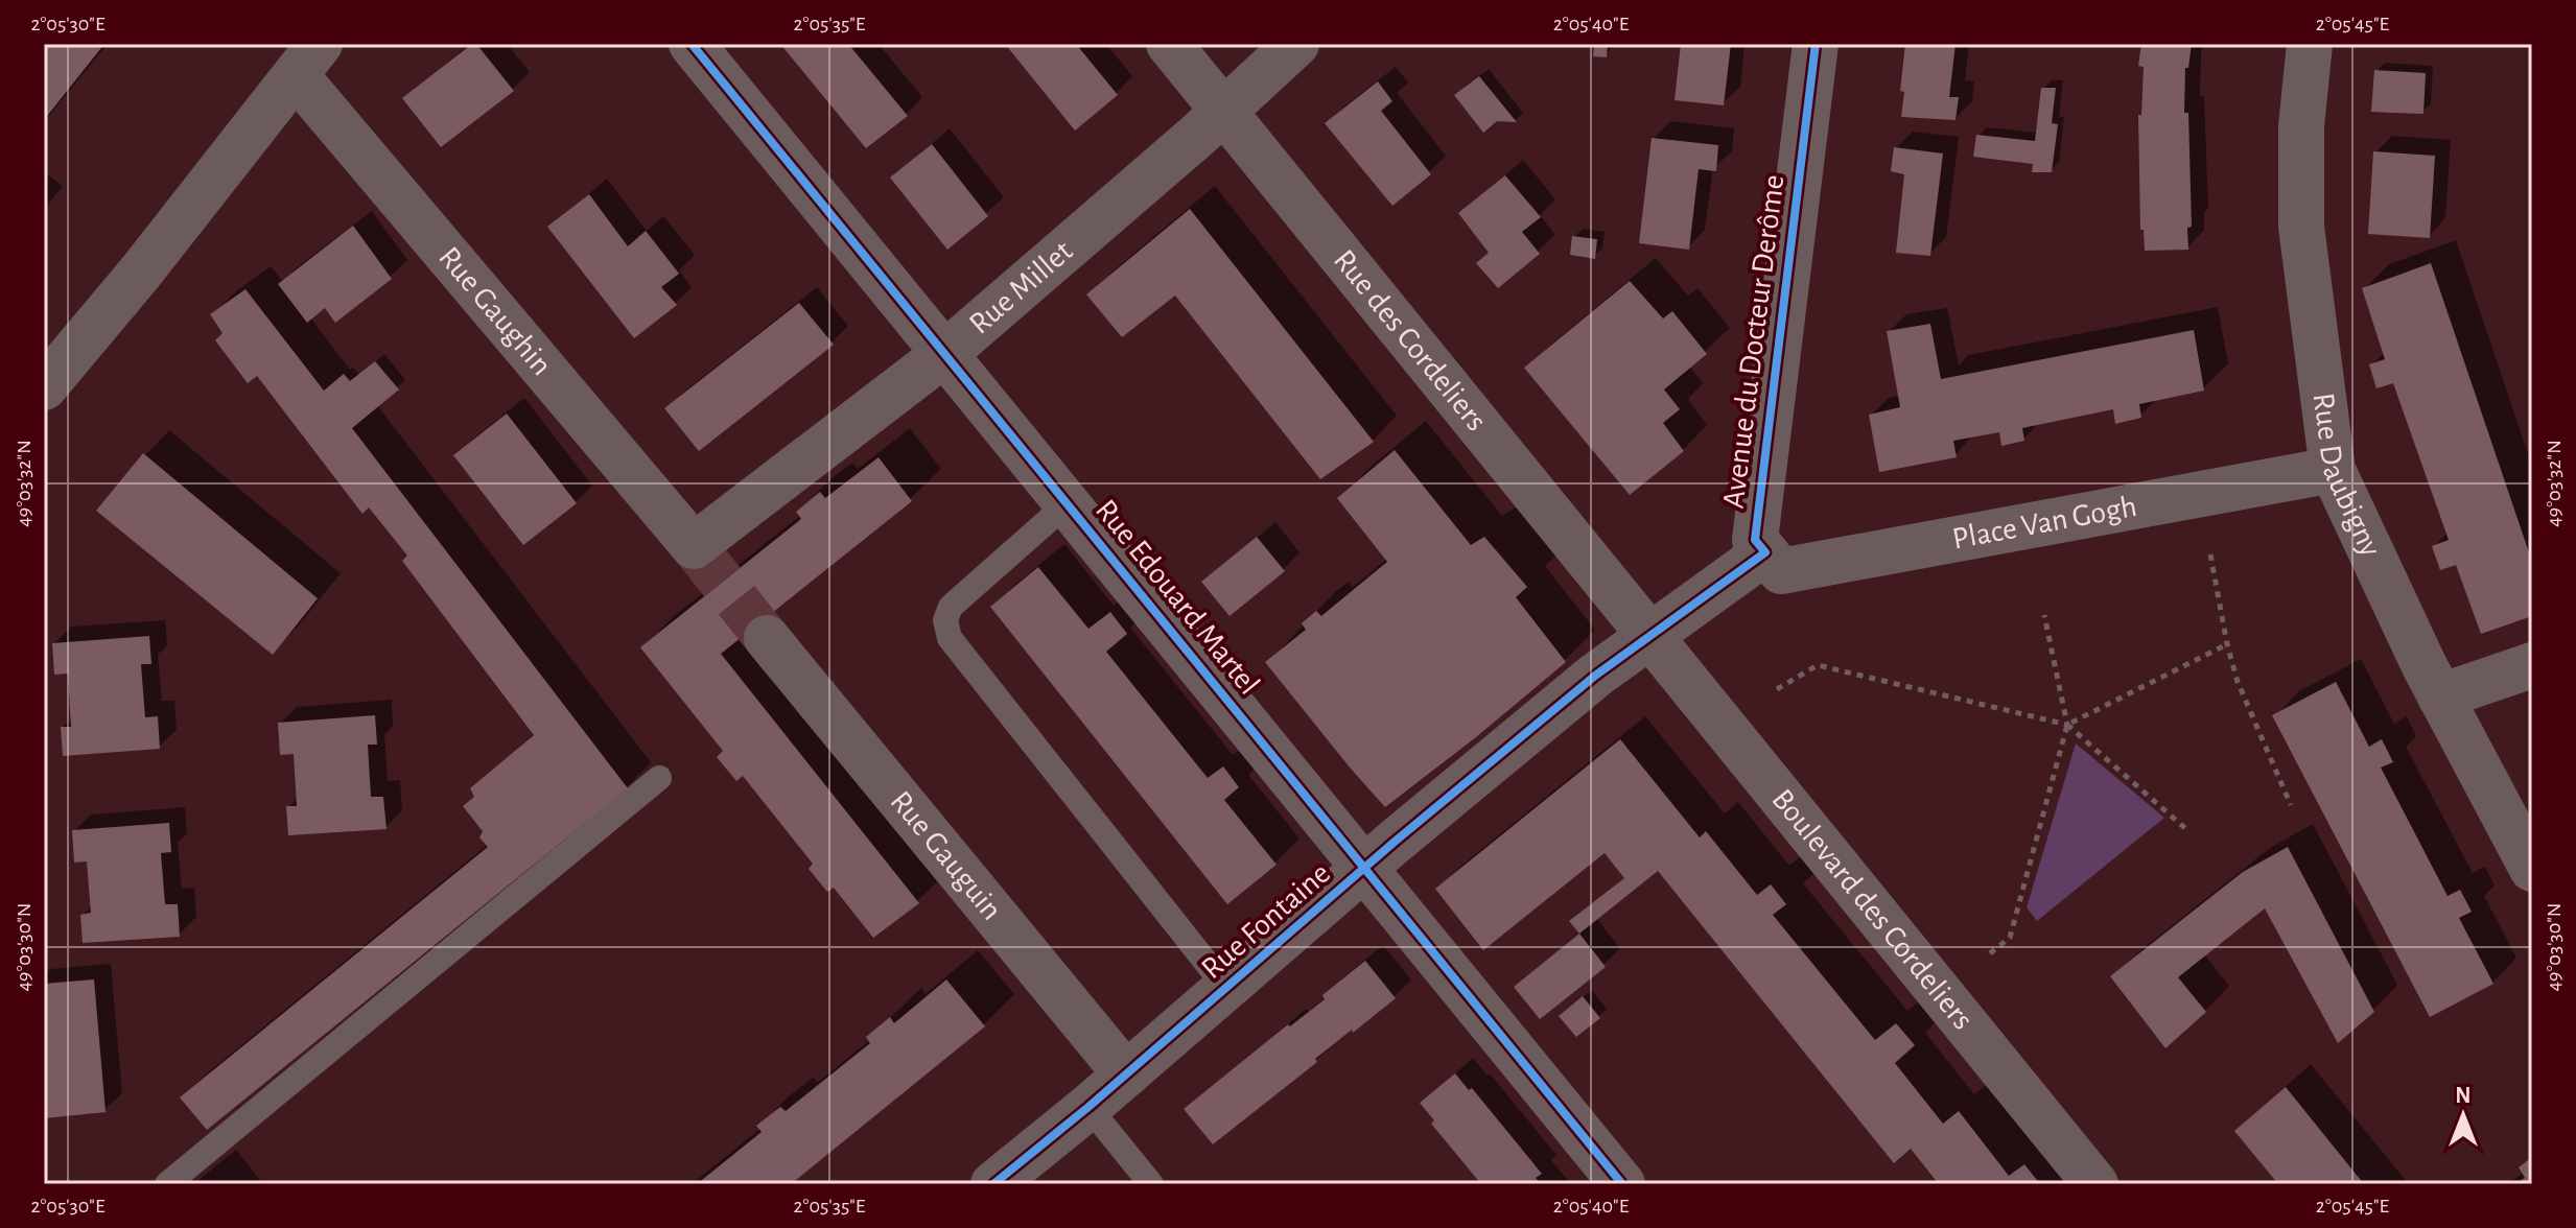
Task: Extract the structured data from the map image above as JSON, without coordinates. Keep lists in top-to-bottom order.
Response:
{
  "streets": {
    "street": [
      "Rue Millet",
      "Rue Gaughin",
      "Rue des Cordeliers",
      "Avenue du Docteur Derôme",
      "Rue Daubigny",
      "Place Van Gogh",
      "Rue Edouard Martel",
      "Rue Gauguin",
      "Boulevard des Cordeliers",
      "Rue Fontaine"
    ]
  },
  "crossings": [
    ["Rue Millet", "Rue Gaughin"],
    ["Rue Millet", "Rue des Cordeliers"],
    ["Rue Millet", "Rue Edouard Martel"],
    ["Rue des Cordeliers", "Avenue du Docteur Derôme"],
    ["Rue des Cordeliers", "Boulevard des Cordeliers"],
    ["Rue des Cordeliers", "Rue Fontaine"],
    ["Avenue du Docteur Derôme", "Place Van Gogh"],
    ["Avenue du Docteur Derôme", "Boulevard des Cordeliers"],
    ["Avenue du Docteur Derôme", "Rue Fontaine"],
    ["Rue Daubigny", "Place Van Gogh"],
    ["Rue Edouard Martel", "Rue Fontaine"],
    ["Rue Gauguin", "Rue Fontaine"],
    ["Boulevard des Cordeliers", "Rue Fontaine"]
  ],
  "north": "top",
  "coordinates": [
    "2°05'30\"E",
    "2°05'35\"E",
    "2°05'40\"E",
    "2°05'45\"E",
    "49°03'32\"N",
    "49°03'30\"N"
  ]
}
